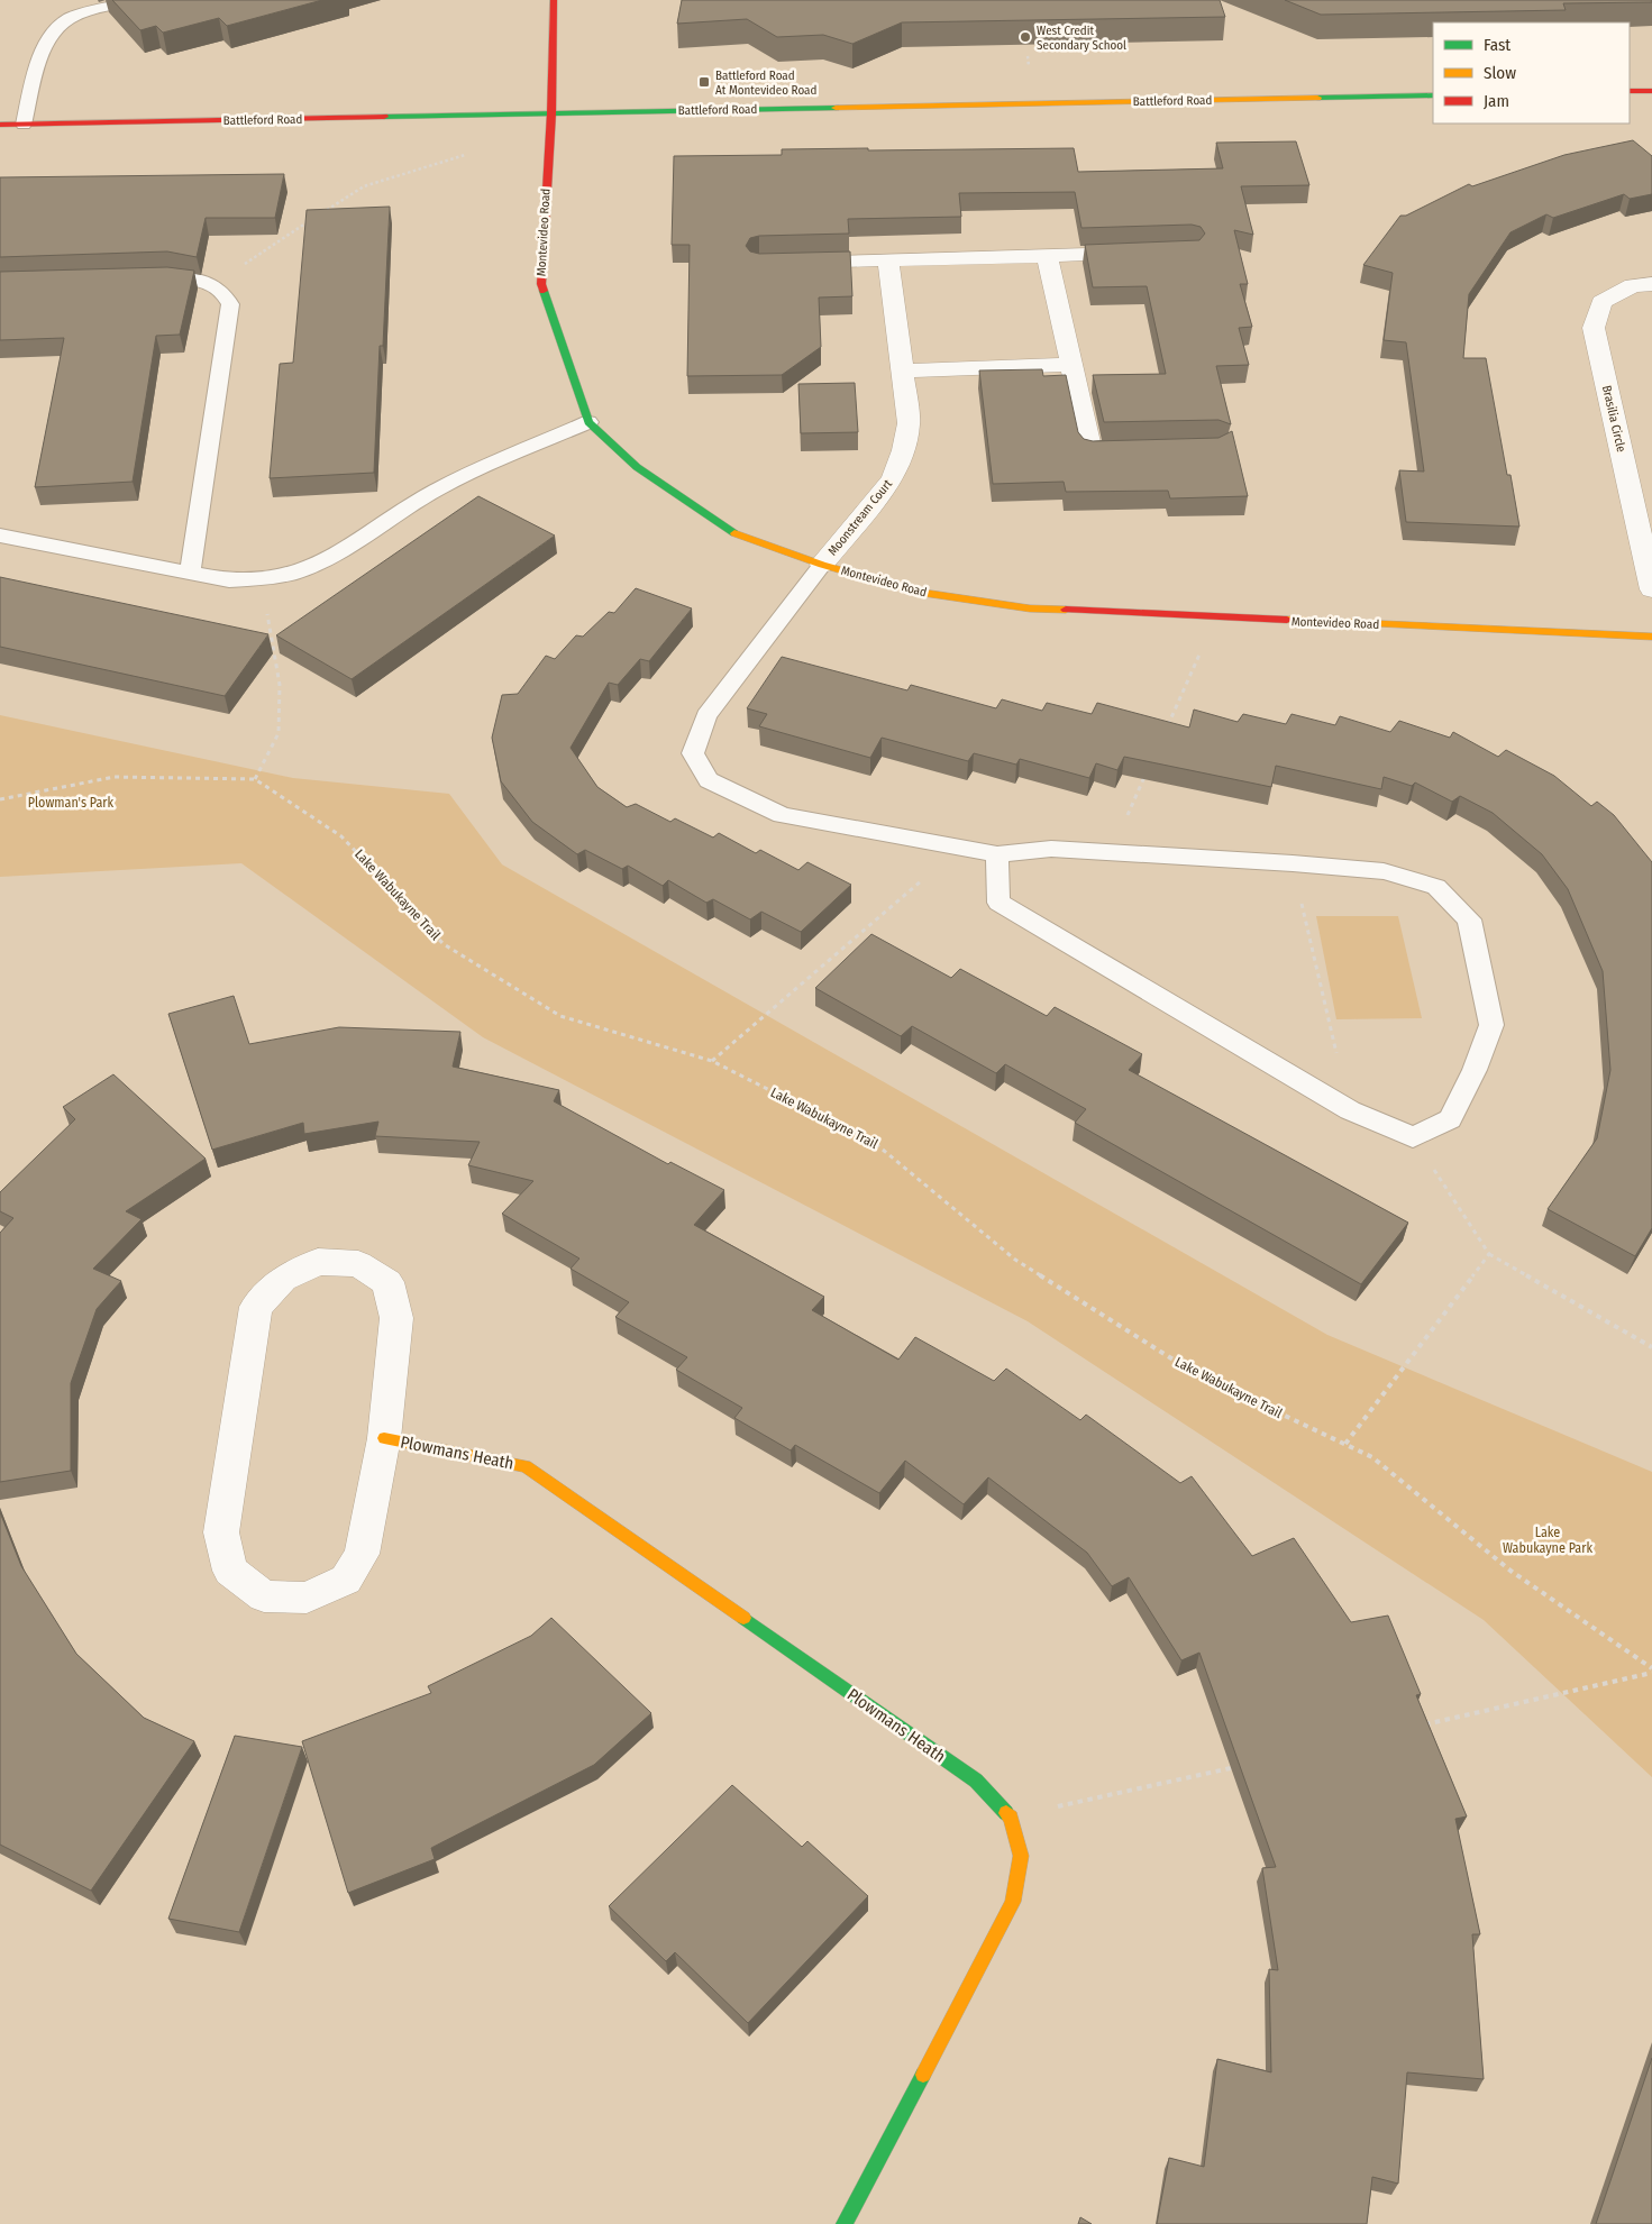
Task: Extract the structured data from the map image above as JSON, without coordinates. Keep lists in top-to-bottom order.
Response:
{
  "streets": {
    "street": [
      "Battleford Road",
      "Montevideo Road",
      "Brasilia Circle",
      "Moonstream Court",
      "Plowmans Heath"
    ],
    "path": ["Lake Wabukayne Trail"]
  },
  "crossings": [
    ["Battleford Road", "Montevideo Road"],
    ["Montevideo Road", "Moonstream Court"]
  ],
  "parks": ["Plowman's Park", "Lake Wabukayne Park"],
  "places": {
    "other": ["West Credit Secondary School"],
    "transit": ["Battleford Road At Montevideo Road"]
  },
  "legend": ["Fast", "Slow", "Jam"]
}
